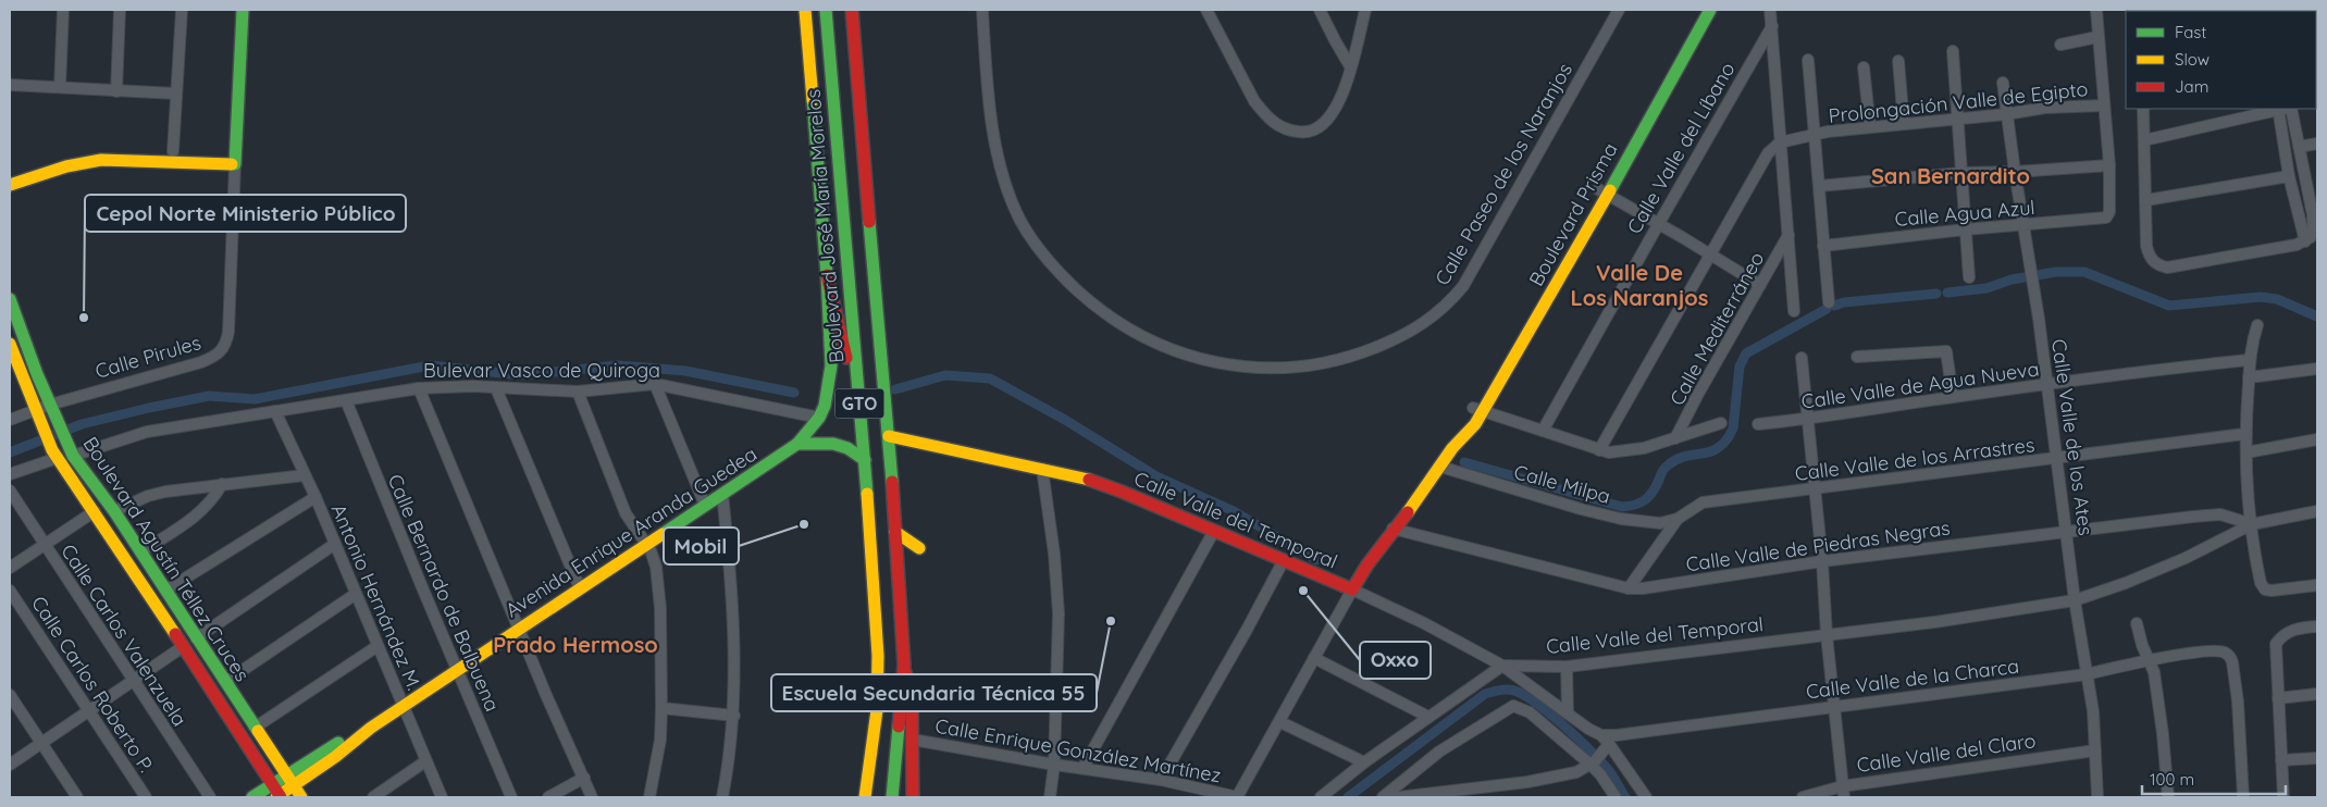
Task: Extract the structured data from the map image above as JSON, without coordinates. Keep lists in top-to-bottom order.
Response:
{
  "streets": {
    "street": [
      "Prolongación Valle de Egipto",
      "Calle Valle del Líbano",
      "Calle Paseo de los Naranjos",
      "Calle Agua Azul",
      "Boulevard Prisma",
      "Boulevard José María Morelos",
      "Calle Mediterráneo",
      "Calle Pirules",
      "Bulevar Vasco de Quiroga",
      "Calle Valle de Agua Nueva",
      "GTO",
      "Calle Valle de los Ates",
      "Calle Valle de los Arrastres",
      "Calle Milpa",
      "Calle Valle del Temporal",
      "Avenida Enrique Aranda Guedea",
      "Calle Valle de Piedras Negras",
      "Boulevard Agustín Téllez Cruces",
      "Calle Bernardo de Balbuena",
      "Antonio Hernández M.",
      "Calle Carlos Valenzuela",
      "Calle Valle de la Charca",
      "Calle Carlos Roberto P.",
      "Calle Enrique González Martínez",
      "Calle Valle del Claro"
    ]
  },
  "crossings": [
    ["Prolongación Valle de Egipto", "Calle Valle de los Ates"],
    ["Calle Agua Azul", "Calle Valle de los Ates"],
    ["Boulevard Prisma", "Calle Milpa"],
    ["Boulevard Prisma", "Calle Valle del Temporal"],
    ["Boulevard Prisma", "Calle Valle de Piedras Negras"],
    ["Boulevard José María Morelos", "Bulevar Vasco de Quiroga"],
    ["Boulevard José María Morelos", "Avenida Enrique Aranda Guedea"],
    ["Calle Pirules", "Boulevard Agustín Téllez Cruces"],
    ["Bulevar Vasco de Quiroga", "Boulevard Agustín Téllez Cruces"],
    ["Bulevar Vasco de Quiroga", "Calle Bernardo de Balbuena"],
    ["Bulevar Vasco de Quiroga", "Antonio Hernández M."],
    ["Calle Valle de Agua Nueva", "Calle Valle de los Ates"],
    ["GTO", "Calle Valle del Temporal"],
    ["Calle Valle de los Ates", "Calle Valle de los Arrastres"],
    ["Calle Valle de los Ates", "Calle Valle del Temporal"],
    ["Calle Valle de los Ates", "Calle Valle de Piedras Negras"],
    ["Calle Valle de los Ates", "Calle Valle de la Charca"],
    ["Calle Valle de los Ates", "Calle Valle del Claro"],
    ["Calle Valle de los Arrastres", "Calle Milpa"],
    ["Calle Valle de los Arrastres", "Calle Valle de Piedras Negras"],
    ["Calle Valle del Temporal", "Calle Valle de Piedras Negras"],
    ["Avenida Enrique Aranda Guedea", "Boulevard Agustín Téllez Cruces"],
    ["Avenida Enrique Aranda Guedea", "Calle Bernardo de Balbuena"],
    ["Avenida Enrique Aranda Guedea", "Antonio Hernández M."]
  ],
  "districts": ["San Bernardito", "Valle De Los Naranjos", "Prado Hermoso"],
  "places": [
    "Cepol Norte Ministerio Público",
    "Mobil",
    "Oxxo",
    "Escuela Secundaria Técnica 55"
  ],
  "legend": ["Fast", "Slow", "Jam"],
  "scale_bar": "100 m"
}
